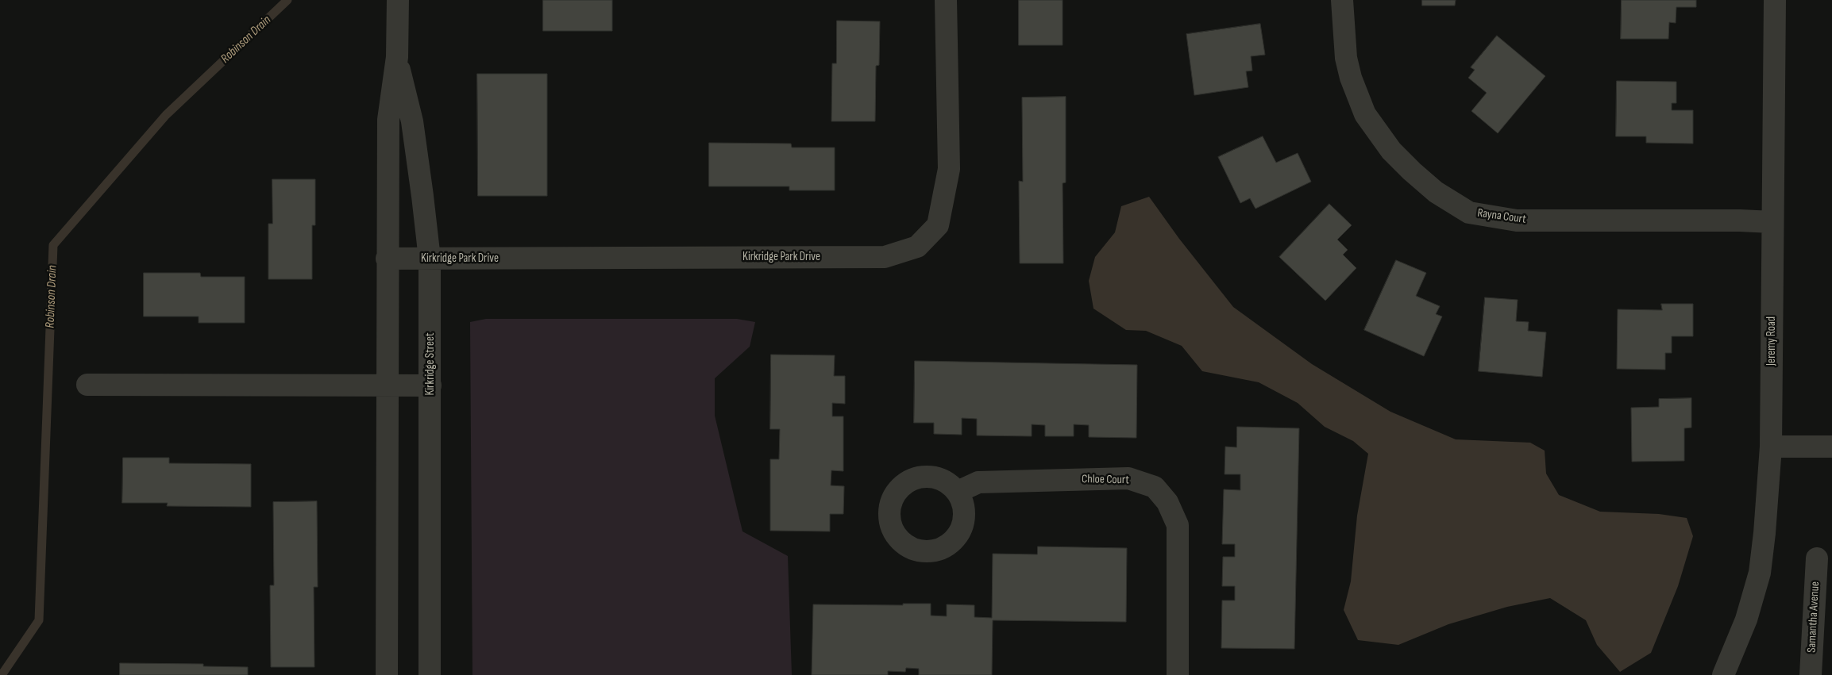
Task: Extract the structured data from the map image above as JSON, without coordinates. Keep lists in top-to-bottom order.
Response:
{
  "streets": {
    "street": [
      "Rayna Court",
      "Kirkridge Park Drive",
      "Jeremy Road",
      "Kirkridge Street",
      "Chloe Court",
      "Samantha Avenue"
    ]
  },
  "crossings": [
    ["Rayna Court", "Jeremy Road"],
    ["Kirkridge Park Drive", "Kirkridge Street"]
  ],
  "water": ["Robinson Drain"]
}
